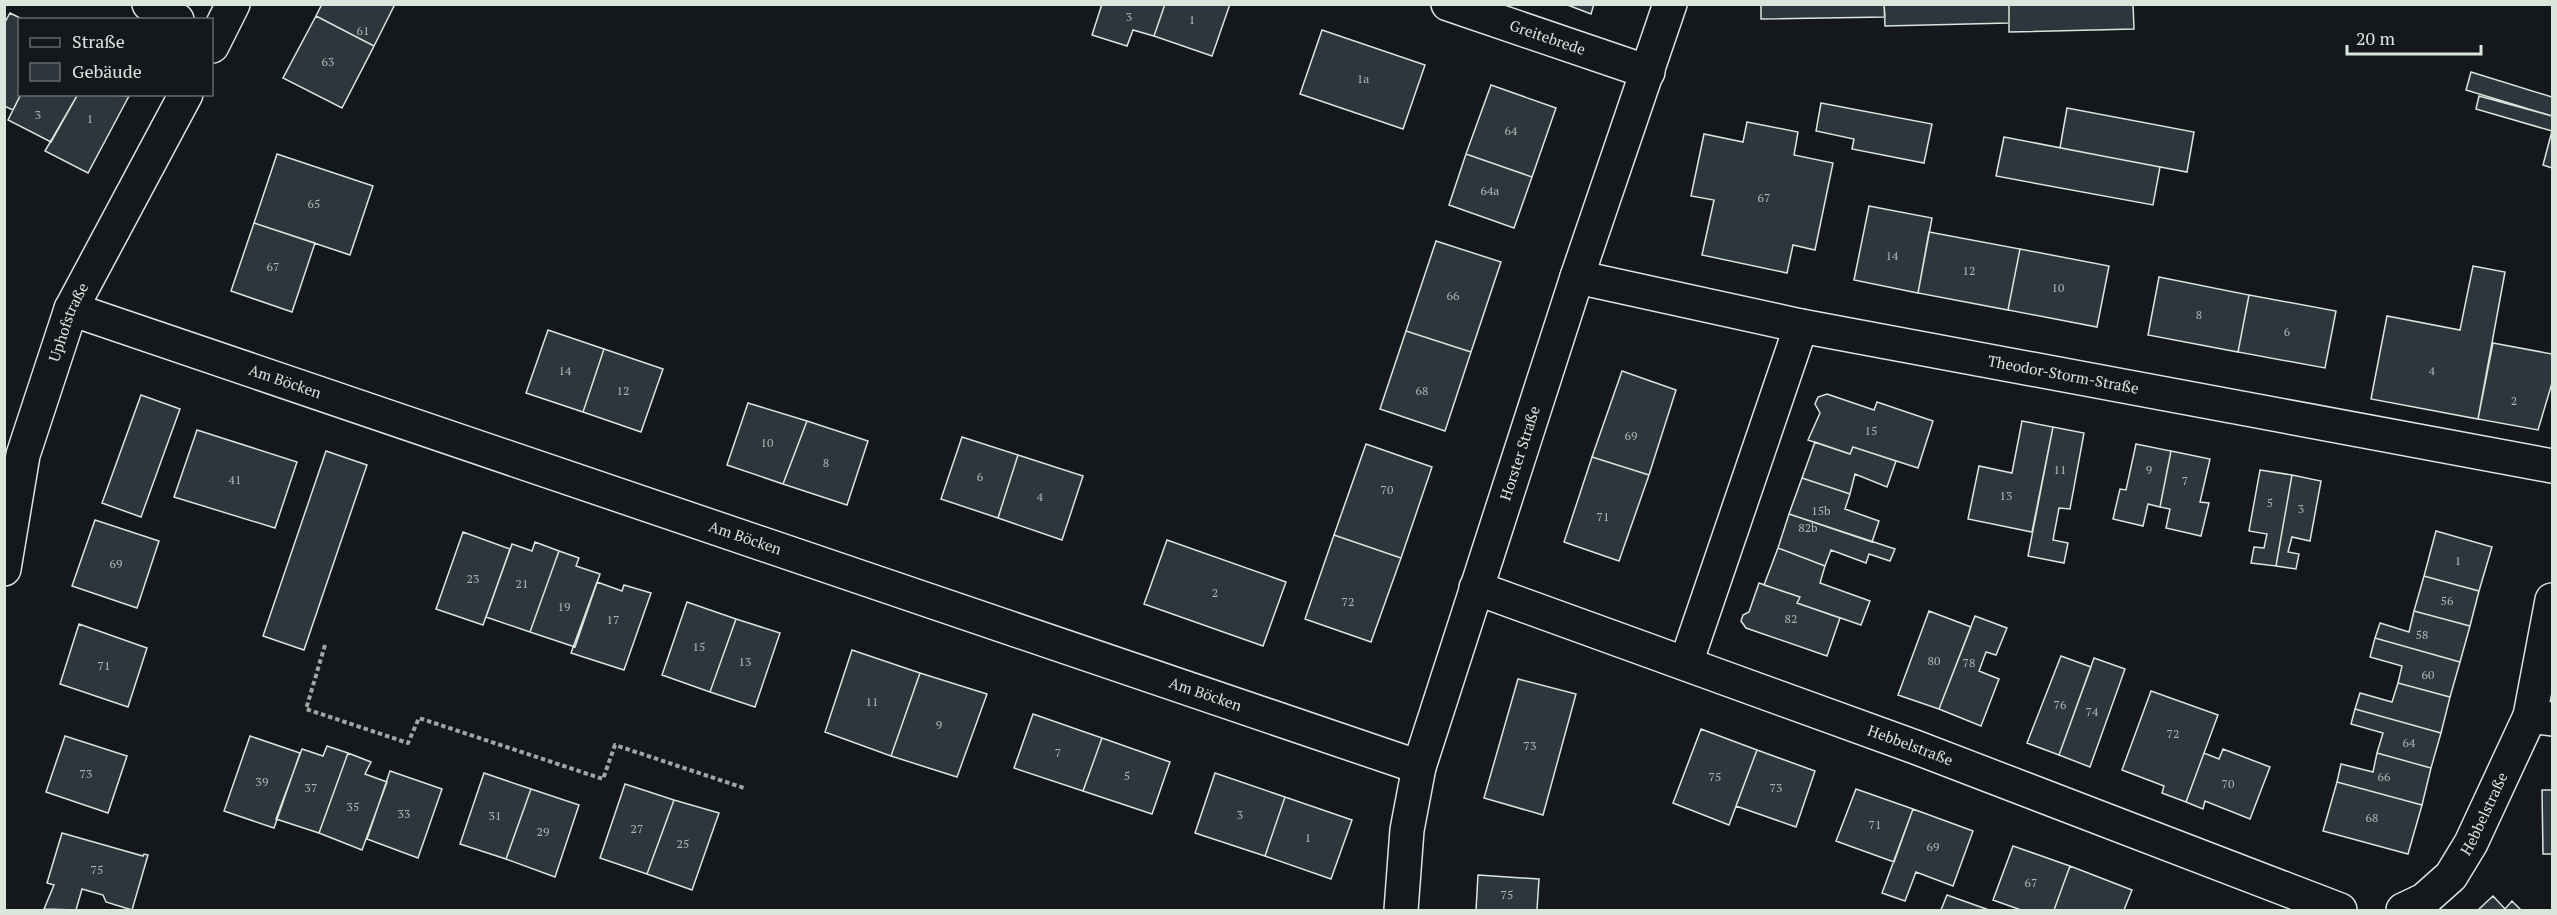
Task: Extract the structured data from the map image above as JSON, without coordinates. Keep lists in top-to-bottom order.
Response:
{
  "streets": {
    "street": [
      "Greitebrede",
      "Uphofstraße",
      "Theodor-Storm-Straße",
      "Am Böcken",
      "Horster Straße",
      "Hebbelstraße"
    ]
  },
  "crossings": [
    ["Greitebrede", "Horster Straße"],
    ["Uphofstraße", "Am Böcken"],
    ["Theodor-Storm-Straße", "Horster Straße"],
    ["Am Böcken", "Horster Straße"],
    ["Horster Straße", "Hebbelstraße"]
  ],
  "house_numbers": [
    "3",
    "1",
    "61",
    "63",
    "1a",
    "3",
    "1",
    "64",
    "64a",
    "67",
    "65",
    "14",
    "67",
    "12",
    "10",
    "66",
    "8",
    "6",
    "14",
    "4",
    "12",
    "68",
    "2",
    "15",
    "69",
    "10",
    "8",
    "11",
    "9",
    "6",
    "41",
    "7",
    "70",
    "13",
    "4",
    "5",
    "3",
    "15b",
    "71",
    "82b",
    "1",
    "69",
    "23",
    "21",
    "2",
    "56",
    "72",
    "19",
    "82",
    "17",
    "58",
    "15",
    "80",
    "13",
    "78",
    "71",
    "60",
    "11",
    "76",
    "74",
    "9",
    "72",
    "64",
    "73",
    "7",
    "73",
    "5",
    "75",
    "66",
    "39",
    "70",
    "37",
    "73",
    "35",
    "33",
    "3",
    "31",
    "68",
    "71",
    "27",
    "29",
    "1",
    "25",
    "69",
    "75",
    "67",
    "75"
  ],
  "legend": ["Straße", "Gebäude"],
  "scale_bar": "20 m"
}
